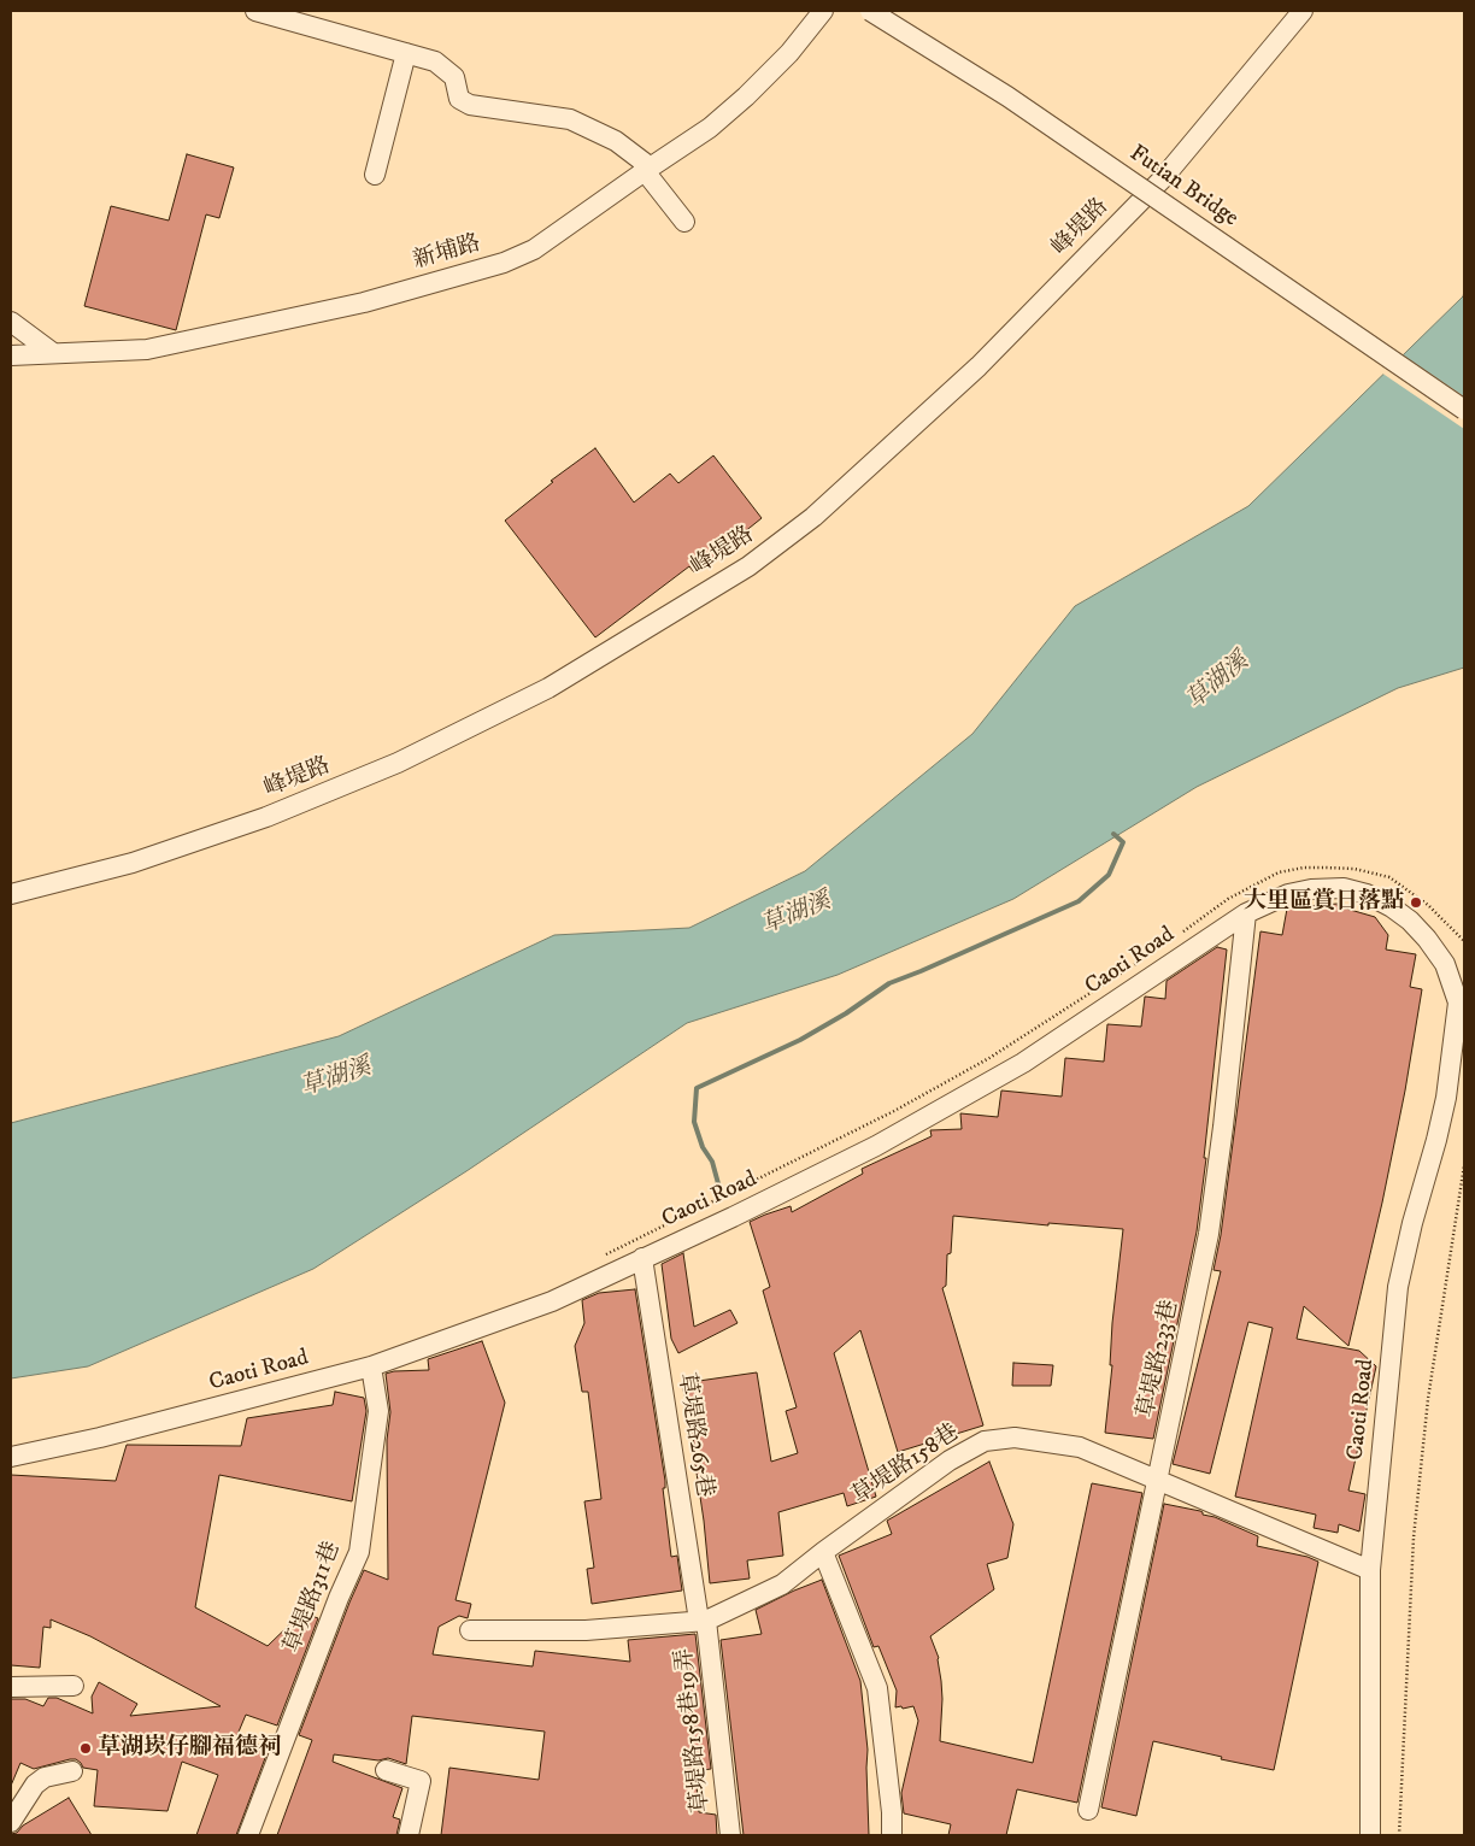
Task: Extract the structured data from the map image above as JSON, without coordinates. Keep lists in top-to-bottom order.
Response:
{
  "streets": {
    "street": [
      "Futian Bridge",
      "峰堤路",
      "新埔路",
      "Caoti Road",
      "草堤路233巷",
      "草堤路265巷",
      "草堤路158巷",
      "草堤路311巷",
      "草堤路158巷19弄"
    ]
  },
  "crossings": [
    ["Caoti Road", "草堤路233巷"],
    ["Caoti Road", "草堤路265巷"],
    ["Caoti Road", "草堤路158巷"],
    ["Caoti Road", "草堤路311巷"],
    ["草堤路233巷", "草堤路158巷"],
    ["草堤路265巷", "草堤路158巷"],
    ["草堤路265巷", "草堤路158巷19弄"],
    ["草堤路158巷", "草堤路158巷19弄"]
  ],
  "water": ["草湖溪"],
  "places": ["大里區賞日落點", "草湖崁仔腳福德祠"]
}
